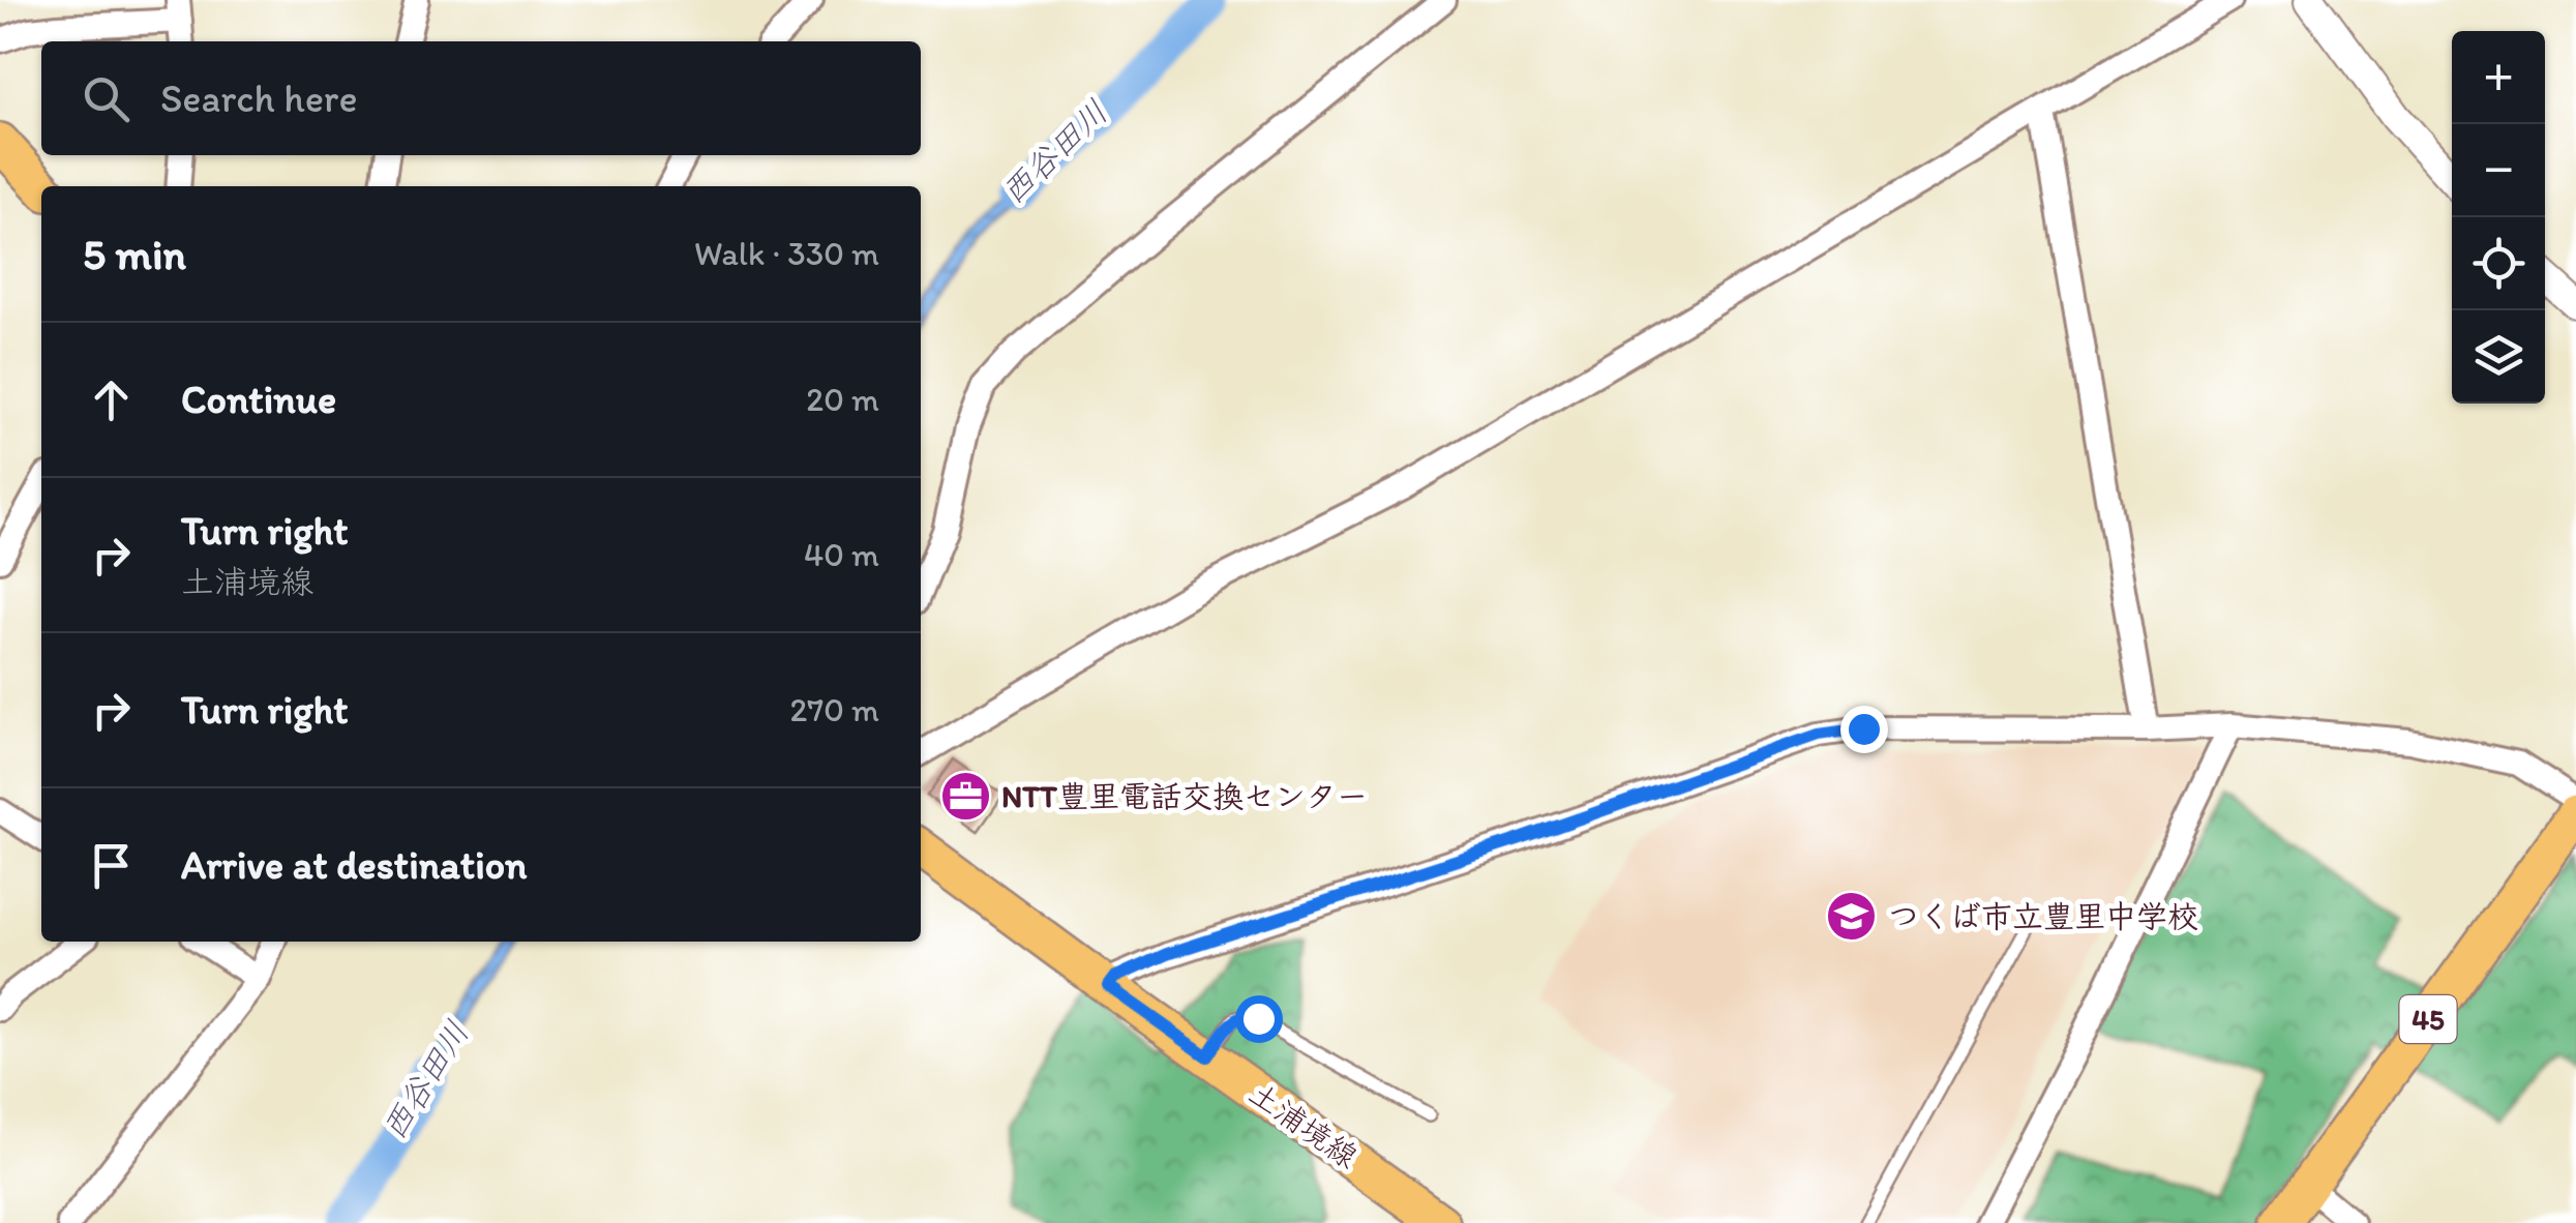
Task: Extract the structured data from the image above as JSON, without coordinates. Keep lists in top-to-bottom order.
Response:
{
  "streets": {
    "main road": ["45", "土浦境線"]
  },
  "water": ["西谷田川"],
  "places": {
    "office": ["NTT豊里電話交換センター"],
    "school or university": ["つくば市立豊里中学校"]
  },
  "page": {
    "map_buttons": ["+", "−"],
    "search": "Search here",
    "heading": ["5 min", "Walk · 330 m"],
    "list": [
      ["Continue", "20 m"],
      ["Turn right", "土浦境線", "40 m"],
      ["Turn right", "270 m"],
      "Arrive at destination"
    ]
  }
}
